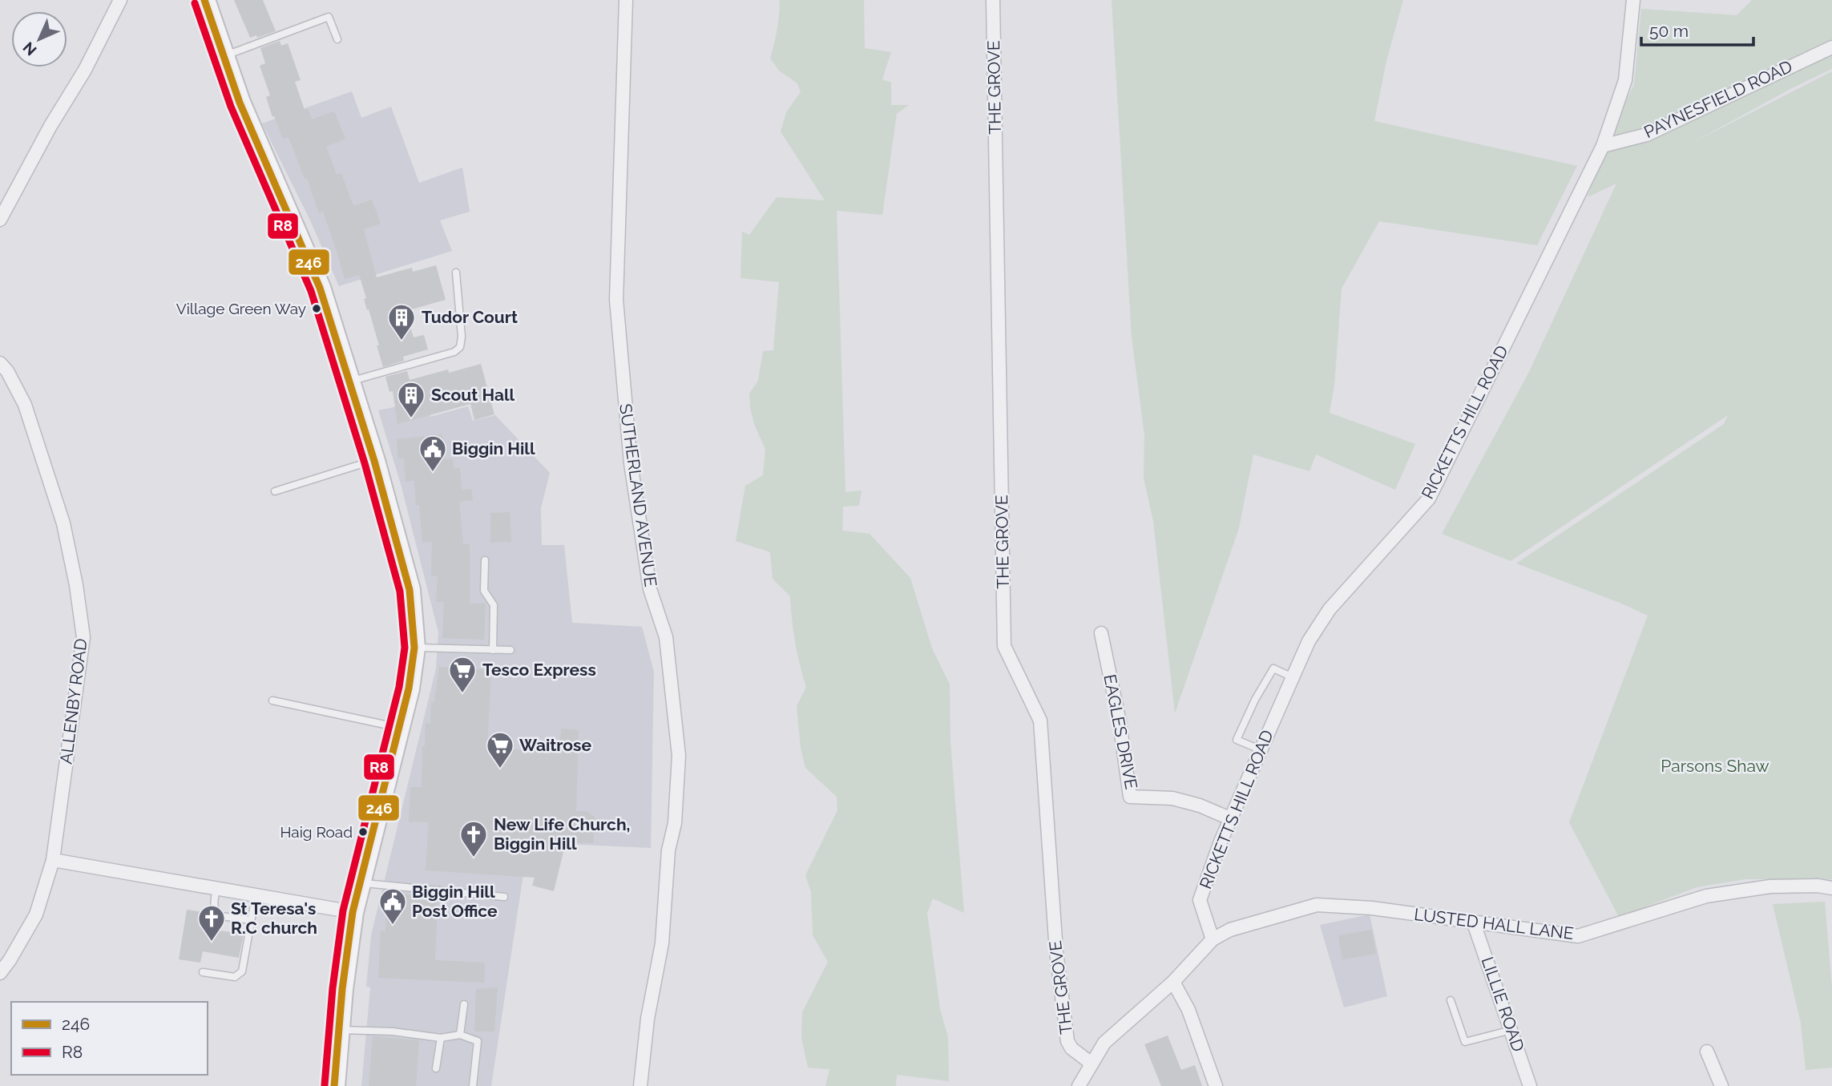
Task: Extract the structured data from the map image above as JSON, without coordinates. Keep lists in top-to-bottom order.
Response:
{
  "streets": {
    "street": [
      "THE GROVE",
      "PAYNESFIELD ROAD",
      "RICKETTS HILL ROAD",
      "SUTHERLAND AVENUE",
      "ALLENBY ROAD",
      "EAGLES DRIVE",
      "LUSTED HALL LANE",
      "LILLIE ROAD"
    ]
  },
  "crossings": [
    ["THE GROVE", "LUSTED HALL LANE"],
    ["PAYNESFIELD ROAD", "RICKETTS HILL ROAD"],
    ["RICKETTS HILL ROAD", "EAGLES DRIVE"],
    ["RICKETTS HILL ROAD", "LUSTED HALL LANE"],
    ["LUSTED HALL LANE", "LILLIE ROAD"]
  ],
  "parks": ["Parsons Shaw"],
  "places": {
    "other": ["Village Green Way", "Haig Road"],
    "building": ["Tudor Court", "Scout Hall"],
    "public building": ["Biggin Hill", "Biggin Hill Post Office"],
    "supermarket": ["Tesco Express", "Waitrose"],
    "church": ["New Life Church, Biggin Hill", "St Teresa's R.C church"]
  },
  "lines": ["transit line 246", "transit line R8"],
  "legend": ["246", "R8"],
  "scale_bar": "50 m",
  "north": "bottom left"
}
